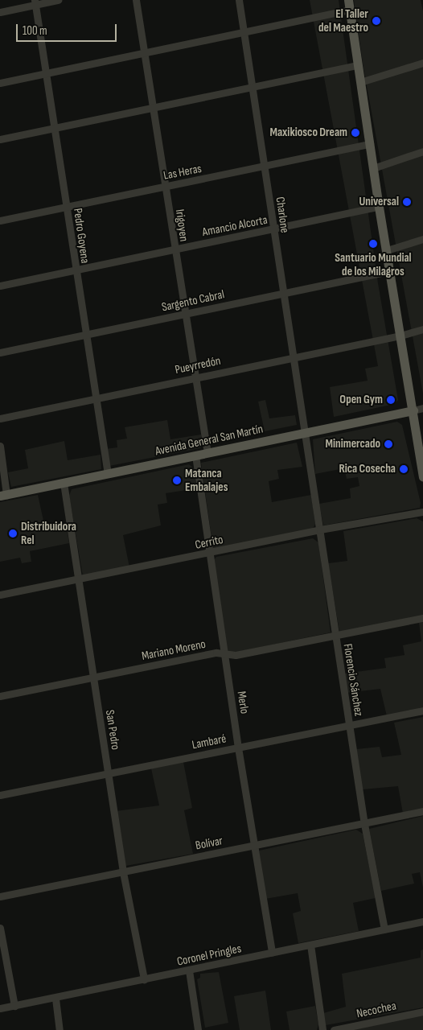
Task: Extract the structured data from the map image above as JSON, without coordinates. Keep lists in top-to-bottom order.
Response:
{
  "streets": {
    "main road": ["Avenida General San Martín"],
    "street": [
      "Las Heras",
      "Charlone",
      "Irigoyen",
      "Amancio Alcorta",
      "Pedro Goyena",
      "Sargento Cabral",
      "Pueyrredón",
      "Cerrito",
      "Mariano Moreno",
      "Florencio Sánchez",
      "Merlo",
      "San Pedro",
      "Lambaré",
      "Bolívar",
      "Coronel Pringles",
      "Necochea"
    ]
  },
  "crossings": [
    ["Las Heras", "Charlone"],
    ["Las Heras", "Irigoyen"],
    ["Las Heras", "Pedro Goyena"],
    ["Charlone", "Amancio Alcorta"],
    ["Charlone", "Sargento Cabral"],
    ["Charlone", "Pueyrredón"],
    ["Charlone", "Avenida General San Martín"],
    ["Charlone", "Florencio Sánchez"],
    ["Irigoyen", "Amancio Alcorta"],
    ["Irigoyen", "Sargento Cabral"],
    ["Irigoyen", "Pueyrredón"],
    ["Irigoyen", "Avenida General San Martín"],
    ["Amancio Alcorta", "Pedro Goyena"],
    ["Pedro Goyena", "Sargento Cabral"],
    ["Pedro Goyena", "Pueyrredón"],
    ["Pedro Goyena", "Avenida General San Martín"],
    ["Avenida General San Martín", "Florencio Sánchez"],
    ["Avenida General San Martín", "Merlo"],
    ["Avenida General San Martín", "San Pedro"],
    ["Cerrito", "Florencio Sánchez"],
    ["Cerrito", "Merlo"],
    ["Cerrito", "San Pedro"],
    ["Mariano Moreno", "Florencio Sánchez"],
    ["Mariano Moreno", "Merlo"],
    ["Mariano Moreno", "San Pedro"],
    ["Florencio Sánchez", "Lambaré"],
    ["Florencio Sánchez", "Bolívar"],
    ["Florencio Sánchez", "Coronel Pringles"],
    ["Merlo", "Lambaré"],
    ["Merlo", "Bolívar"],
    ["Merlo", "Coronel Pringles"],
    ["San Pedro", "Lambaré"],
    ["San Pedro", "Bolívar"],
    ["San Pedro", "Coronel Pringles"]
  ],
  "places": [
    "El Taller del Maestro",
    "Maxikiosco Dream",
    "Universal",
    "Santuario Mundial de los Milagros",
    "Open Gym",
    "Minimercado",
    "Rica Cosecha",
    "Matanca Embalajes",
    "Distribuidora Rel"
  ],
  "scale_bar": "100 m"
}
